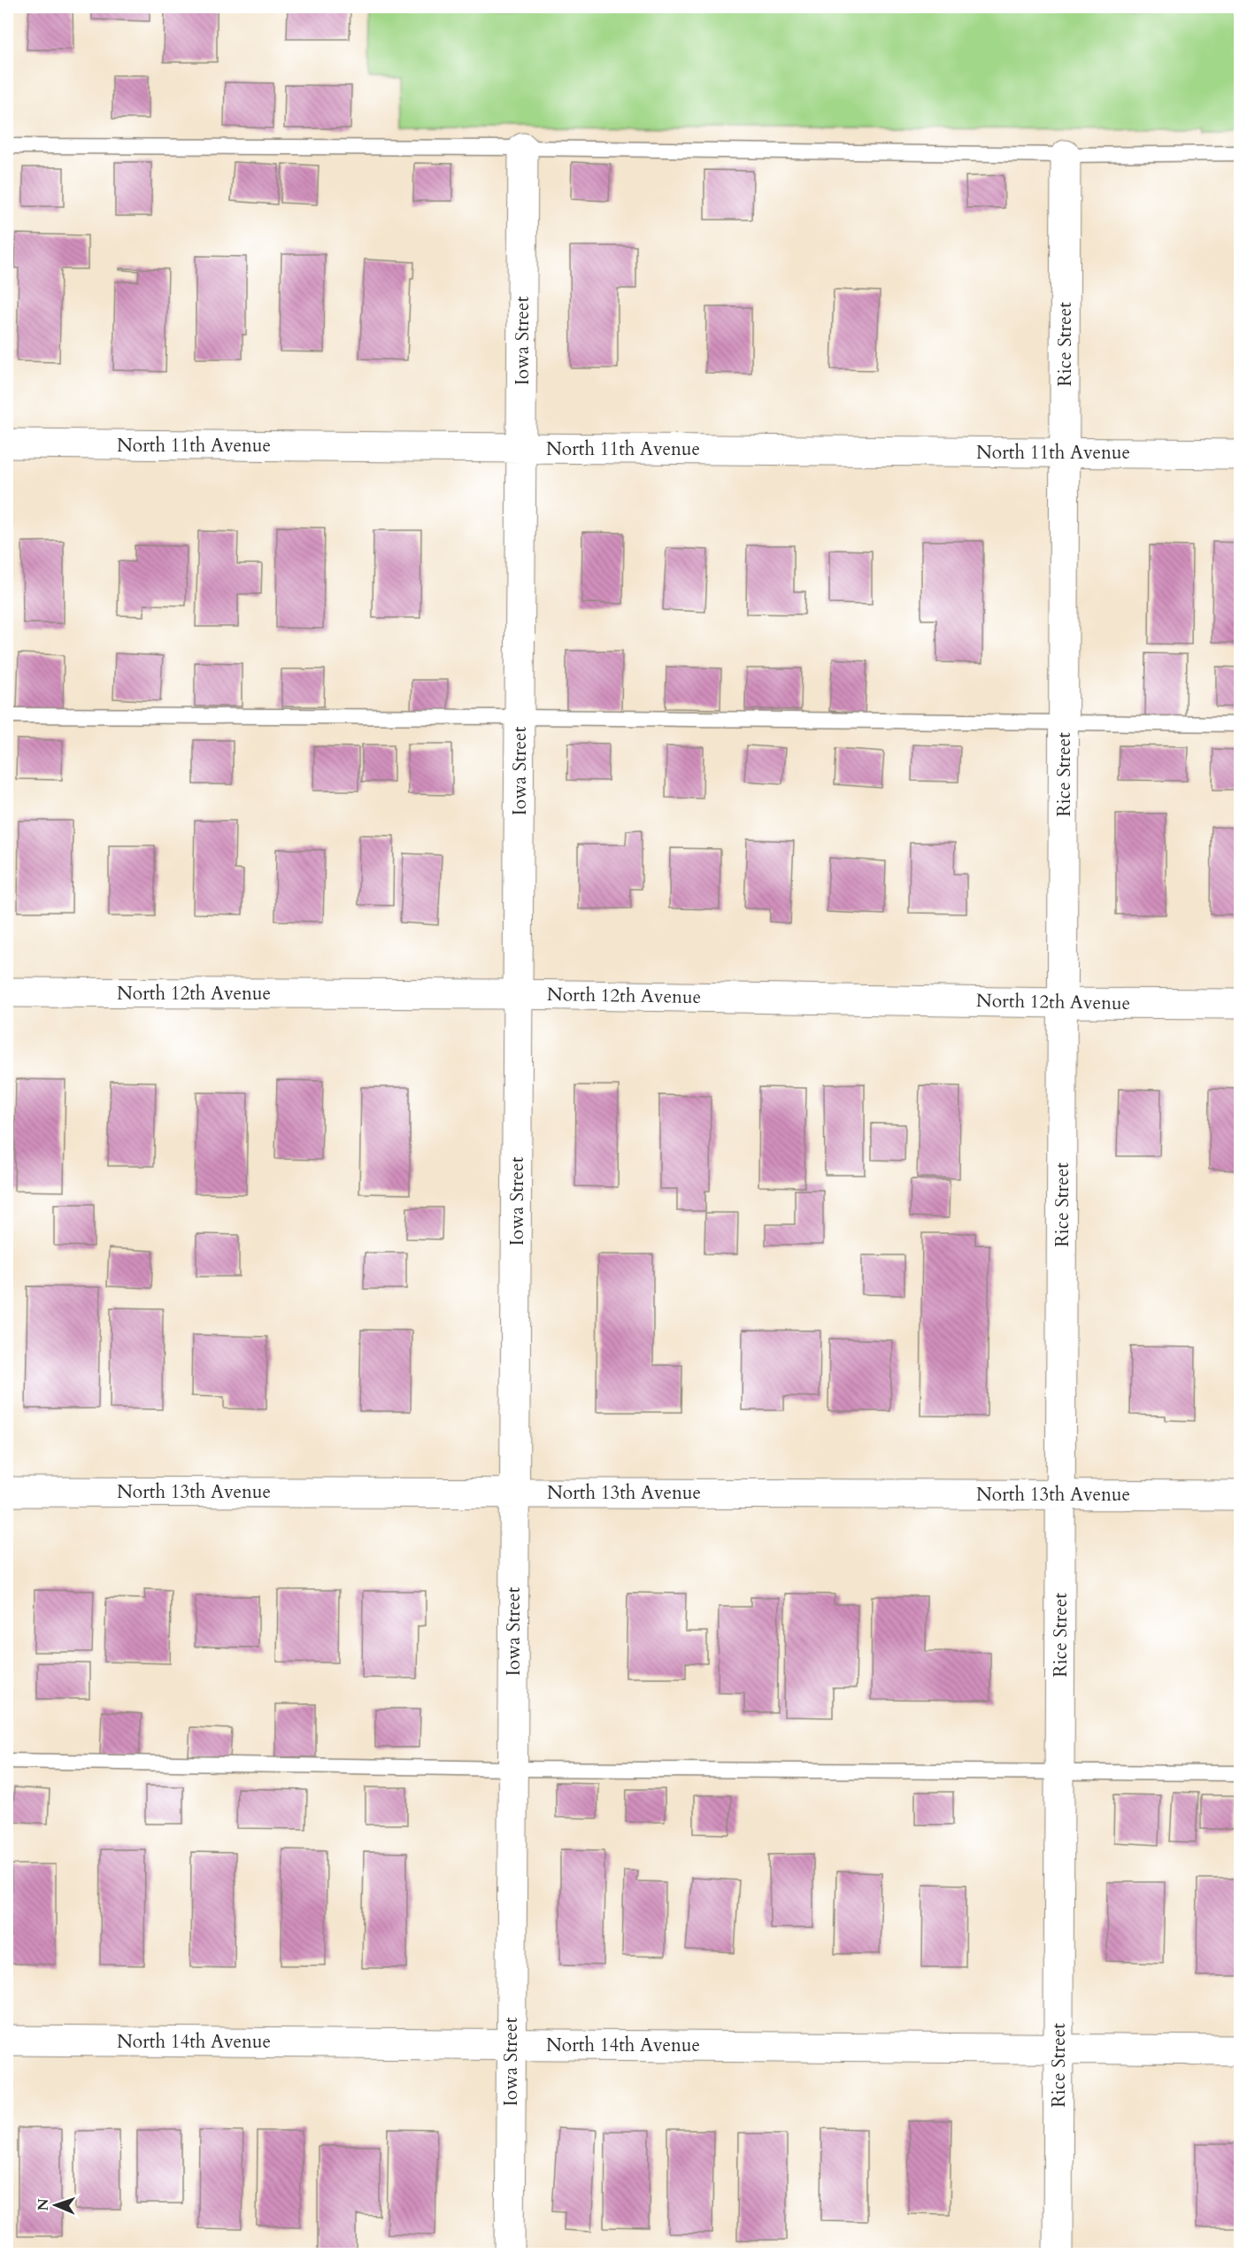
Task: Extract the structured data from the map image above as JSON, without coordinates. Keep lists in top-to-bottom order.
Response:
{
  "streets": {
    "street": [
      "Iowa Street",
      "Rice Street",
      "North 11th Avenue",
      "North 12th Avenue",
      "North 13th Avenue",
      "North 14th Avenue"
    ]
  },
  "crossings": [
    ["Iowa Street", "North 11th Avenue"],
    ["Iowa Street", "North 12th Avenue"],
    ["Iowa Street", "North 13th Avenue"],
    ["Iowa Street", "North 14th Avenue"],
    ["Rice Street", "North 11th Avenue"],
    ["Rice Street", "North 12th Avenue"],
    ["Rice Street", "North 13th Avenue"],
    ["Rice Street", "North 14th Avenue"]
  ],
  "north": "left"
}
